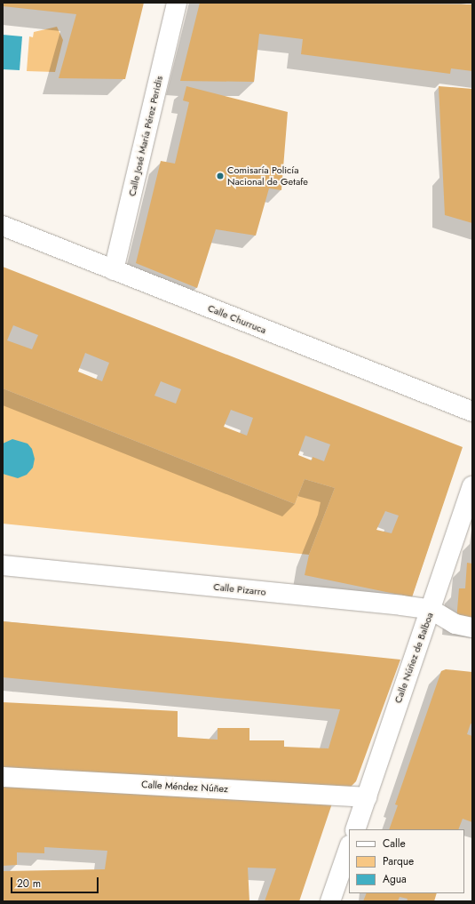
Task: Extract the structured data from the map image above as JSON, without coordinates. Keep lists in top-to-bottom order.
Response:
{
  "streets": {
    "street": [
      "Calle José María Pérez Peridis",
      "Calle Churruca",
      "Calle Pizarro",
      "Calle Núñez de Balboa",
      "Calle Méndez Núñez"
    ]
  },
  "crossings": [
    ["Calle José María Pérez Peridis", "Calle Churruca"],
    ["Calle Pizarro", "Calle Núñez de Balboa"],
    ["Calle Núñez de Balboa", "Calle Méndez Núñez"]
  ],
  "places": ["Comisaría Policía Nacional de Getafe"],
  "legend": ["Calle", "Parque", "Agua"],
  "scale_bar": "20 m"
}
